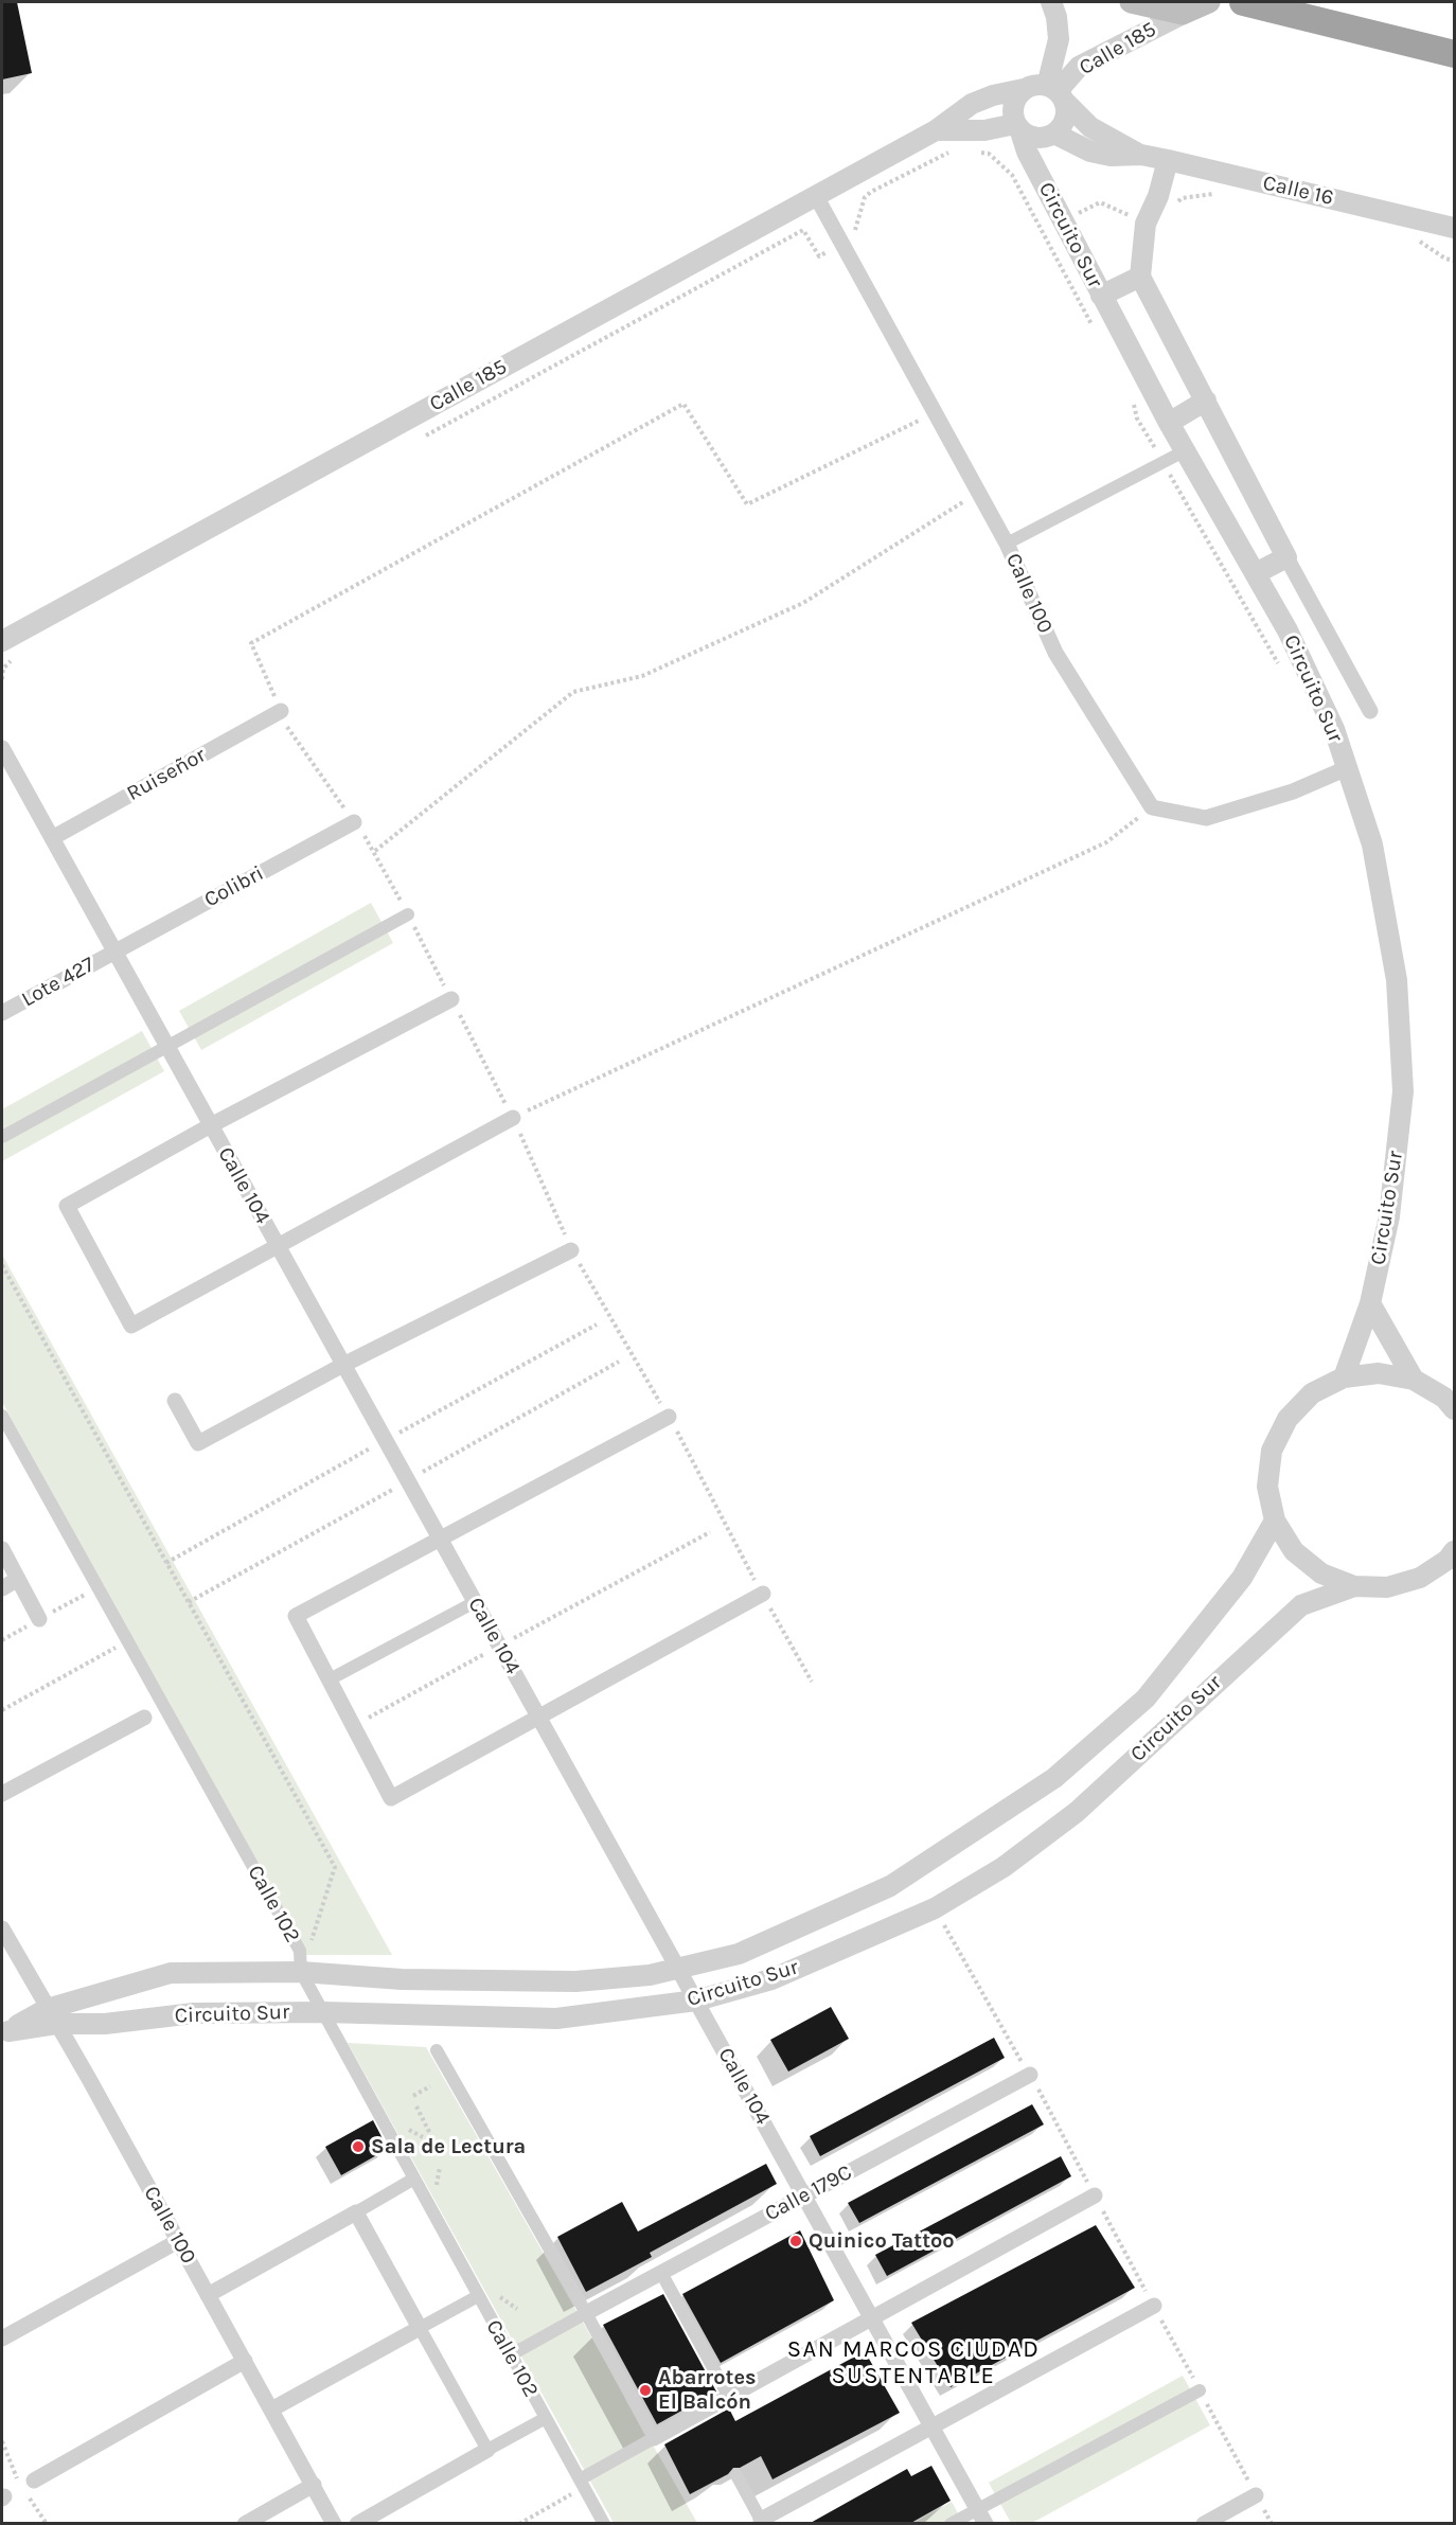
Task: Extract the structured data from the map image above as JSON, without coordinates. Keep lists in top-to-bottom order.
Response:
{
  "streets": {
    "street": [
      "Calle 185",
      "Calle 16",
      "Circuito Sur",
      "Calle 100",
      "Ruiseñor",
      "Colibri",
      "Lote 427",
      "Calle 104",
      "Calle 102",
      "Calle 179C"
    ]
  },
  "crossings": [
    ["Calle 185", "Calle 16"],
    ["Calle 185", "Circuito Sur"],
    ["Calle 185", "Calle 100"],
    ["Calle 16", "Circuito Sur"],
    ["Circuito Sur", "Calle 100"],
    ["Circuito Sur", "Calle 104"],
    ["Circuito Sur", "Calle 102"],
    ["Ruiseñor", "Calle 104"],
    ["Colibri", "Lote 427"],
    ["Colibri", "Calle 104"],
    ["Lote 427", "Calle 104"],
    ["Calle 104", "Calle 179C"]
  ],
  "districts": ["SAN MARCOS CIUDAD SUSTENTABLE"],
  "places": ["Sala de Lectura", "Quinico Tattoo", "Abarrotes El Balcón"]
}
